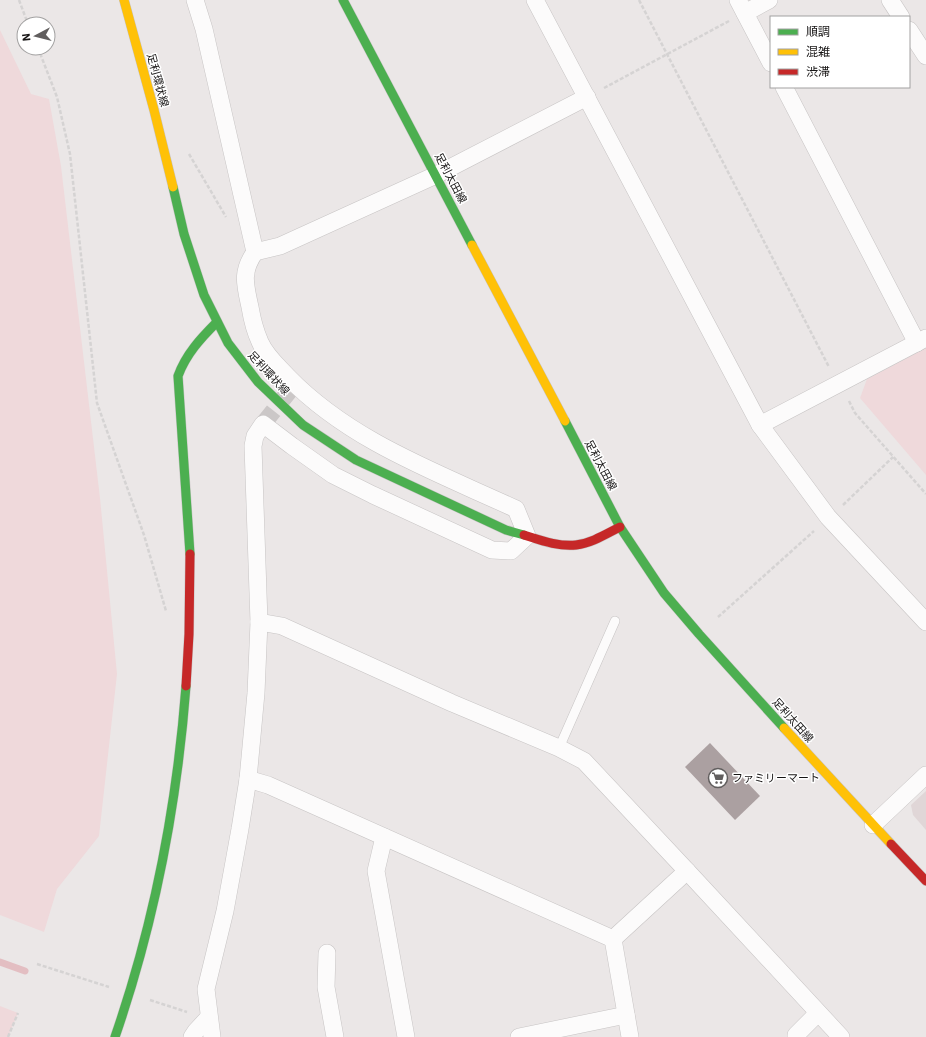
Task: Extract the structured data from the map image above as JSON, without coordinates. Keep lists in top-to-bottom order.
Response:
{
  "streets": {
    "main road": ["足利環状線", "足利太田線"]
  },
  "crossings": [
    ["足利環状線", "足利太田線"]
  ],
  "places": {
    "supermarket": ["ファミリーマート"]
  },
  "legend": ["順調", "混雑", "渋滞"],
  "north": "left"
}
